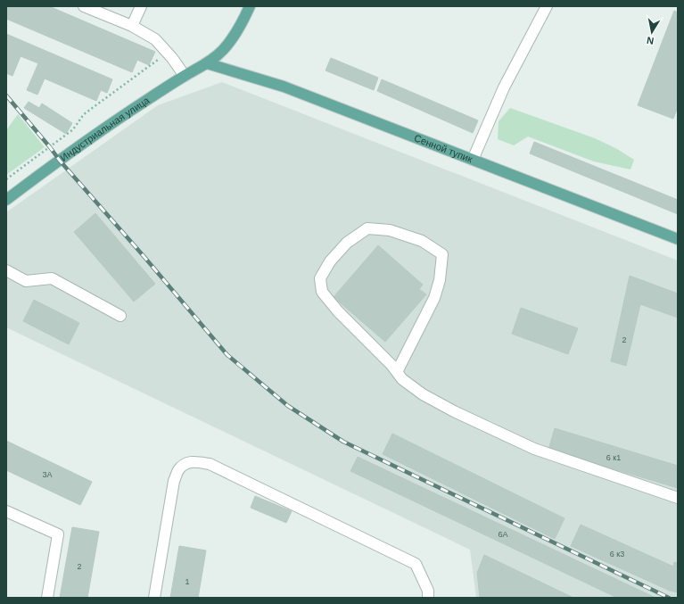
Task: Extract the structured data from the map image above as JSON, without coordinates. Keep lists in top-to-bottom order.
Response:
{
  "streets": {
    "main road": ["Индустриальная улица", "Сенной тупик"]
  },
  "crossings": [
    ["Индустриальная улица", "Сенной тупик"]
  ],
  "house_numbers": [
    "2",
    "6 к1",
    "3А",
    "6А",
    "6 к3",
    "2",
    "1"
  ],
  "north": "bottom"
}
